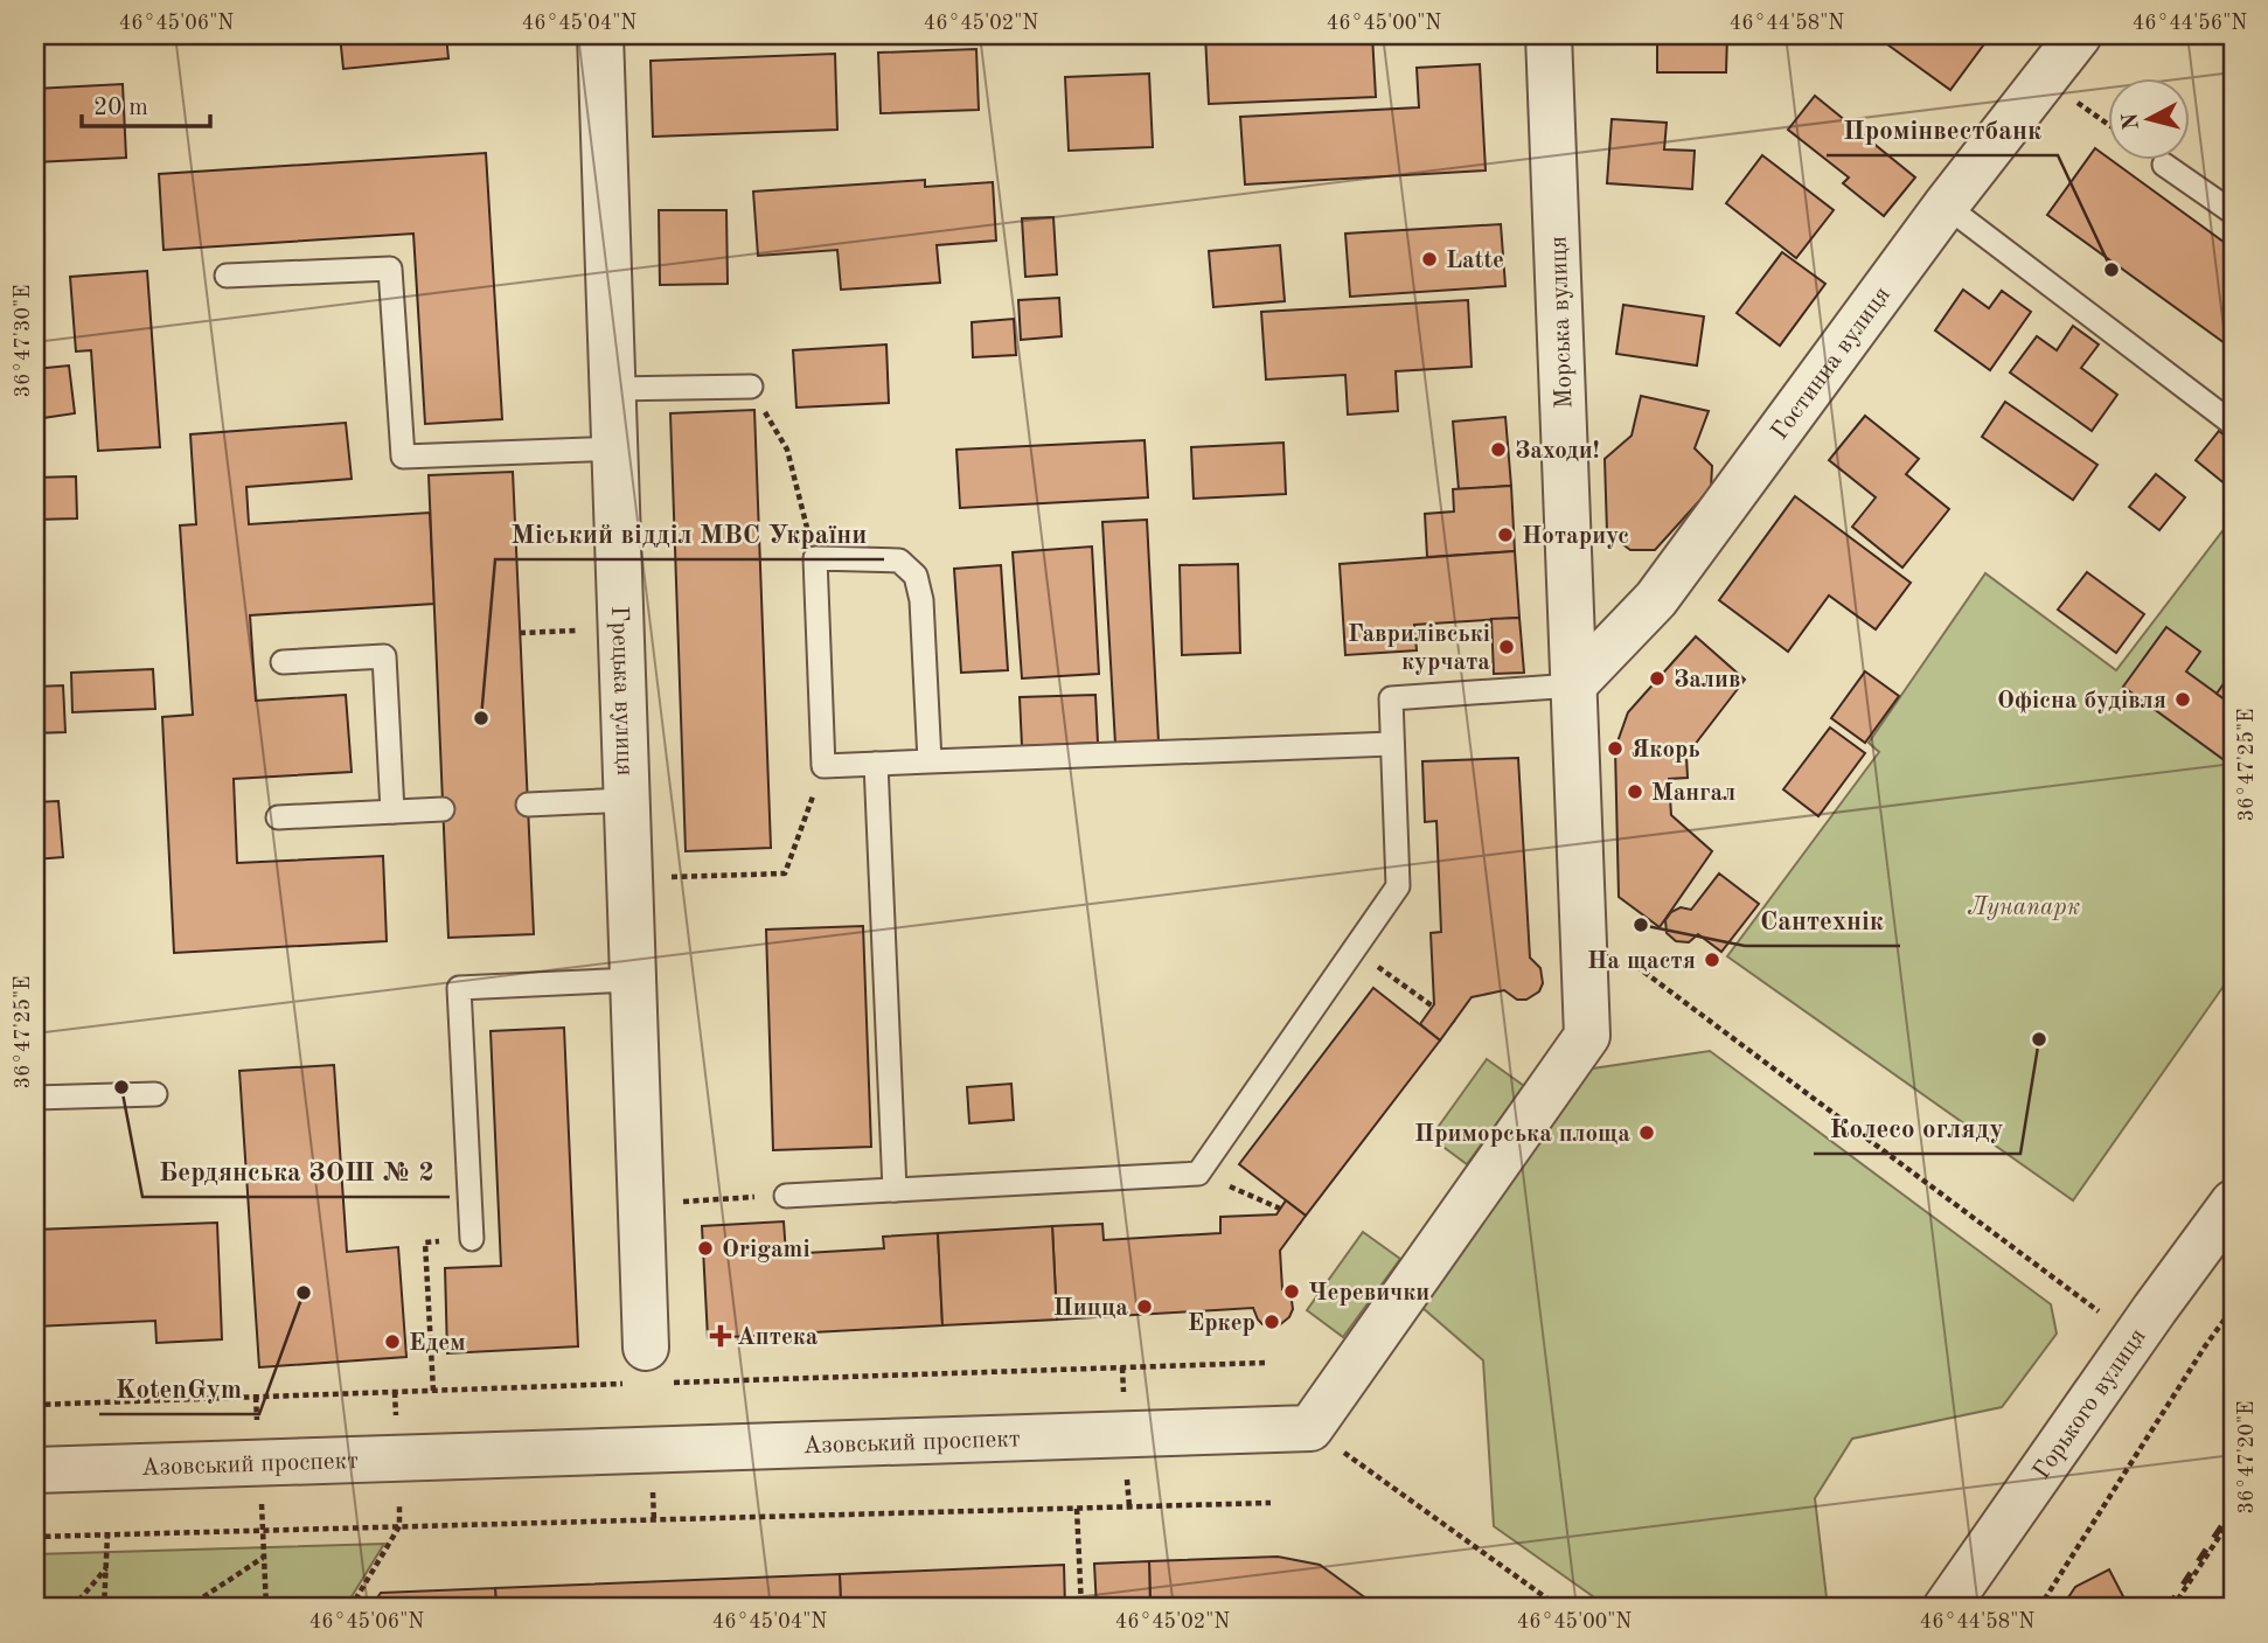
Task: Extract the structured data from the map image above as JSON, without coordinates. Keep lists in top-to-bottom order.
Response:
{
  "streets": {
    "street": [
      "Морська вулиця",
      "Гостинна вулиця",
      "Грецька вулиця",
      "Горького вулиця",
      "Азовський проспект"
    ]
  },
  "crossings": [
    ["Морська вулиця", "Гостинна вулиця"],
    ["Морська вулиця", "Азовський проспект"]
  ],
  "parks": ["Лунапарк"],
  "places": {
    "other": [
      "Latte",
      "Промінвестбанк",
      "Заходи!",
      "Нотариус",
      "Гаврилівські курчата",
      "Залив",
      "Офісна будівля",
      "Міський відділ МВС України",
      "Якорь",
      "Мангал",
      "Сантехнік",
      "На щастя",
      "Колесо огляду",
      "Бердянська ЗОШ № 2",
      "Приморська площа",
      "Origami",
      "Черевички",
      "KotenGym",
      "Пицца",
      "Еркер",
      "Едем"
    ],
    "health": ["Аптека"]
  },
  "scale_bar": "20 m",
  "north": "left",
  "coordinates": [
    "46°45'06\"N",
    "46°45'04\"N",
    "46°45'02\"N",
    "46°45'00\"N",
    "46°44'58\"N",
    "46°44'56\"N",
    "36°47'30\"E",
    "36°47'25\"E",
    "36°47'20\"E"
  ]
}
